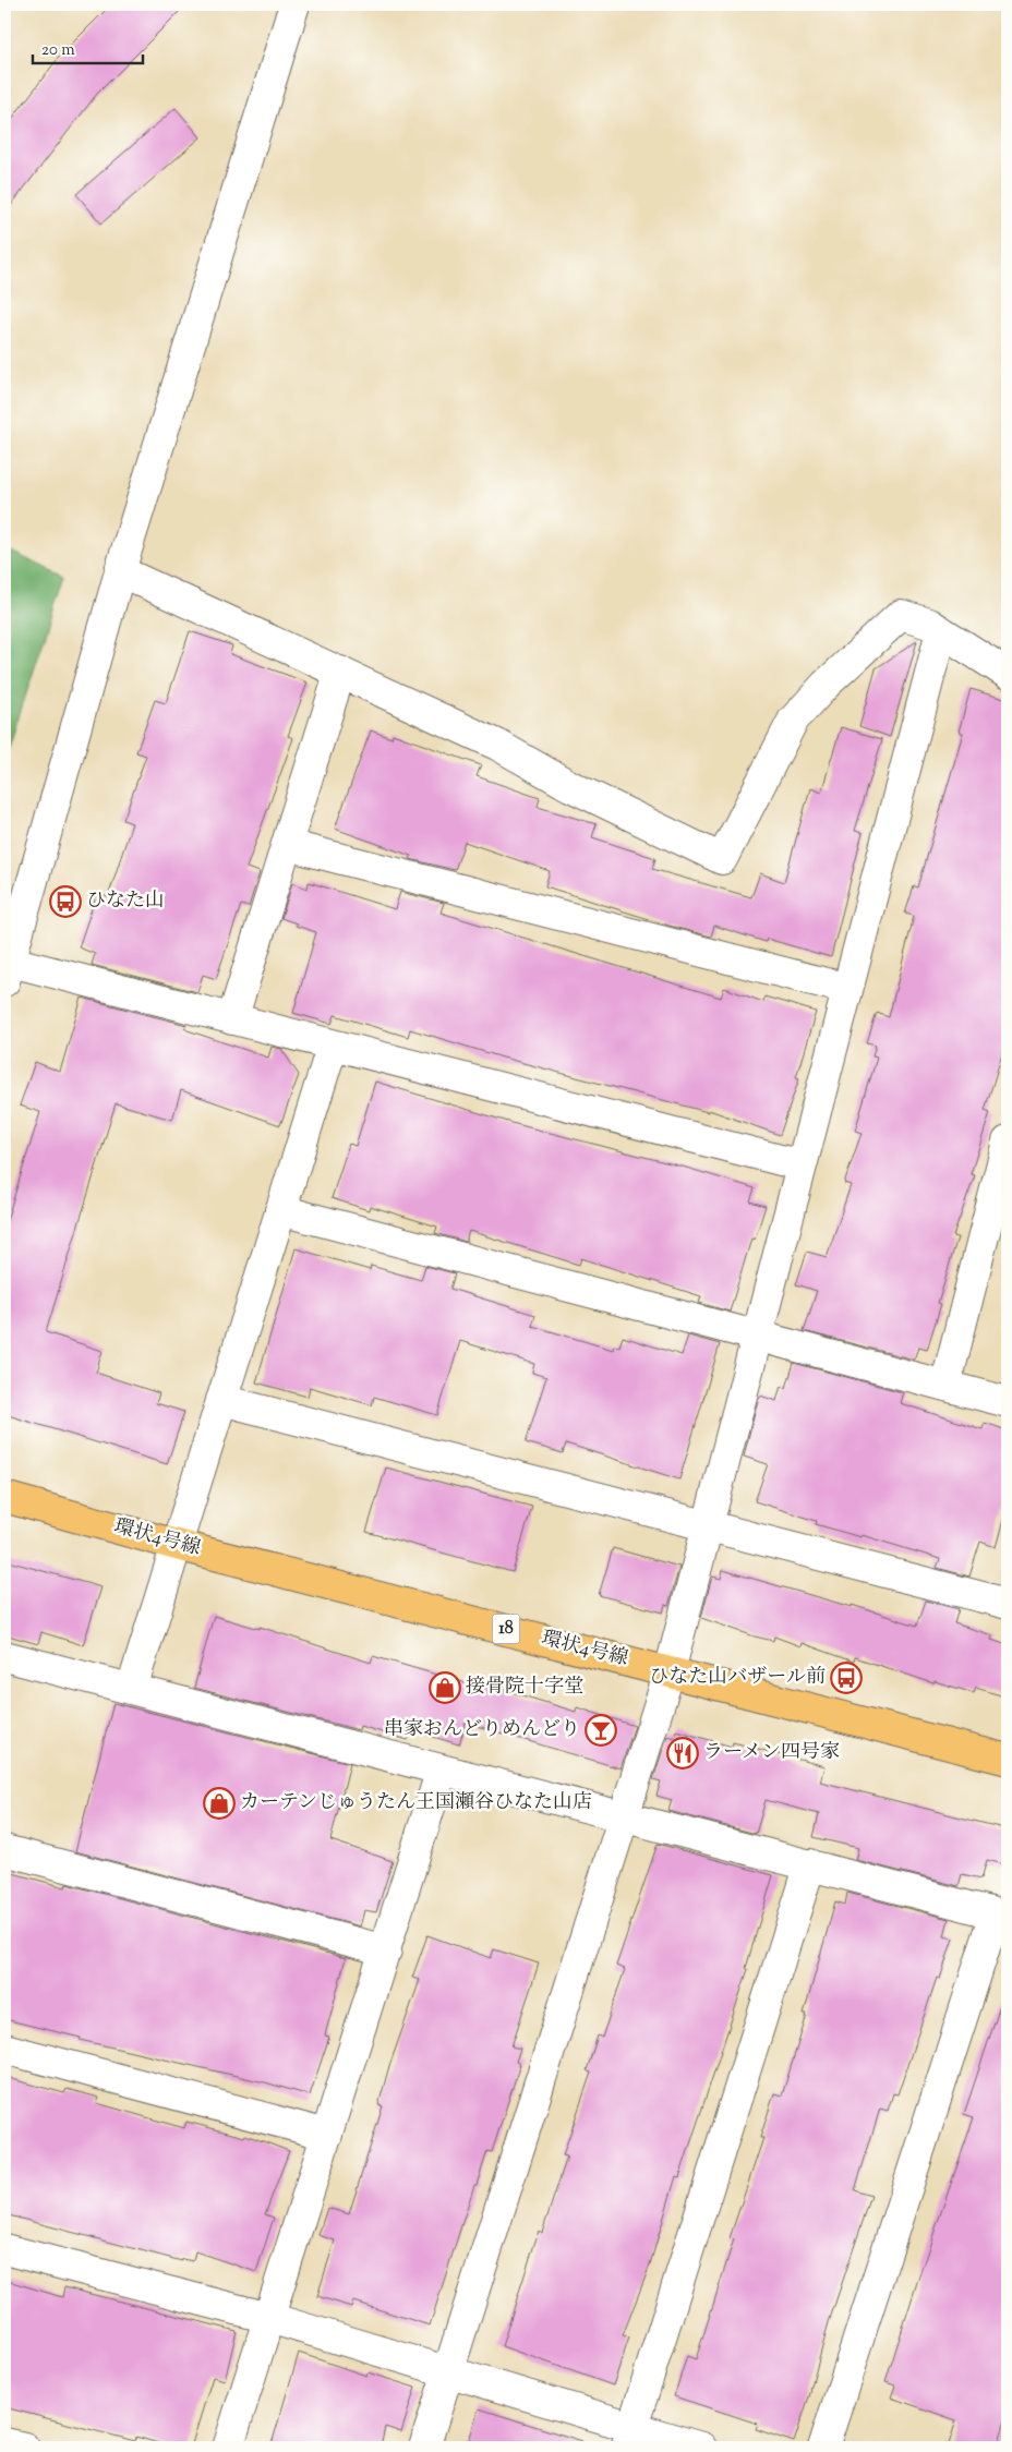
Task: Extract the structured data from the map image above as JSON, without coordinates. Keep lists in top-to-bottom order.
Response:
{
  "streets": {
    "main road": ["環状4号線", "18"]
  },
  "places": {
    "bus stop": ["ひなた山", "ひなた山バザール前"],
    "shop": ["接骨院十字堂", "カーテンじゅうたん王国瀬谷ひなた山店"],
    "bar": ["串家おんどりめんどり"],
    "restaurant": ["ラーメン四号家"]
  },
  "scale_bar": "20 m"
}
